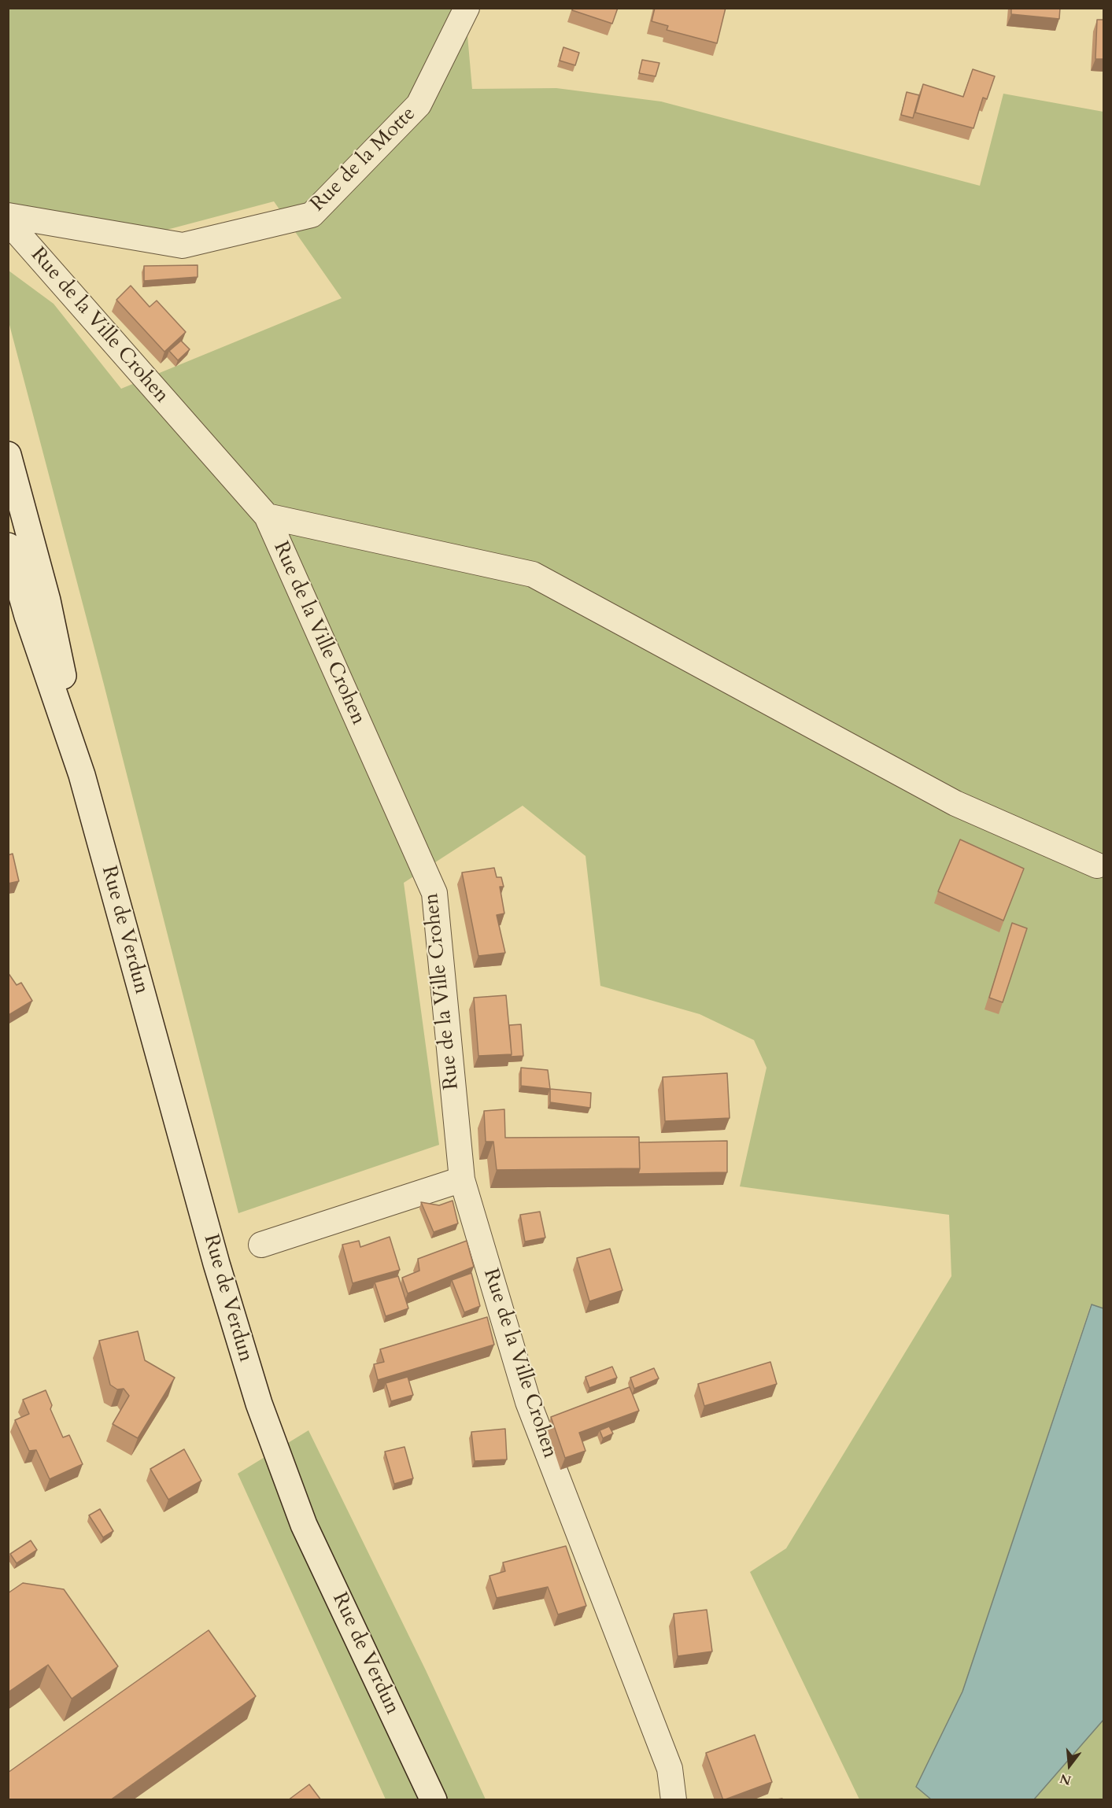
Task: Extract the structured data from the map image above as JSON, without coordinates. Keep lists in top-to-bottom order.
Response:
{
  "streets": {
    "main road": ["Rue de Verdun"],
    "street": ["Rue de la Motte", "Rue de la Ville Crohen"]
  },
  "north": "bottom"
}
